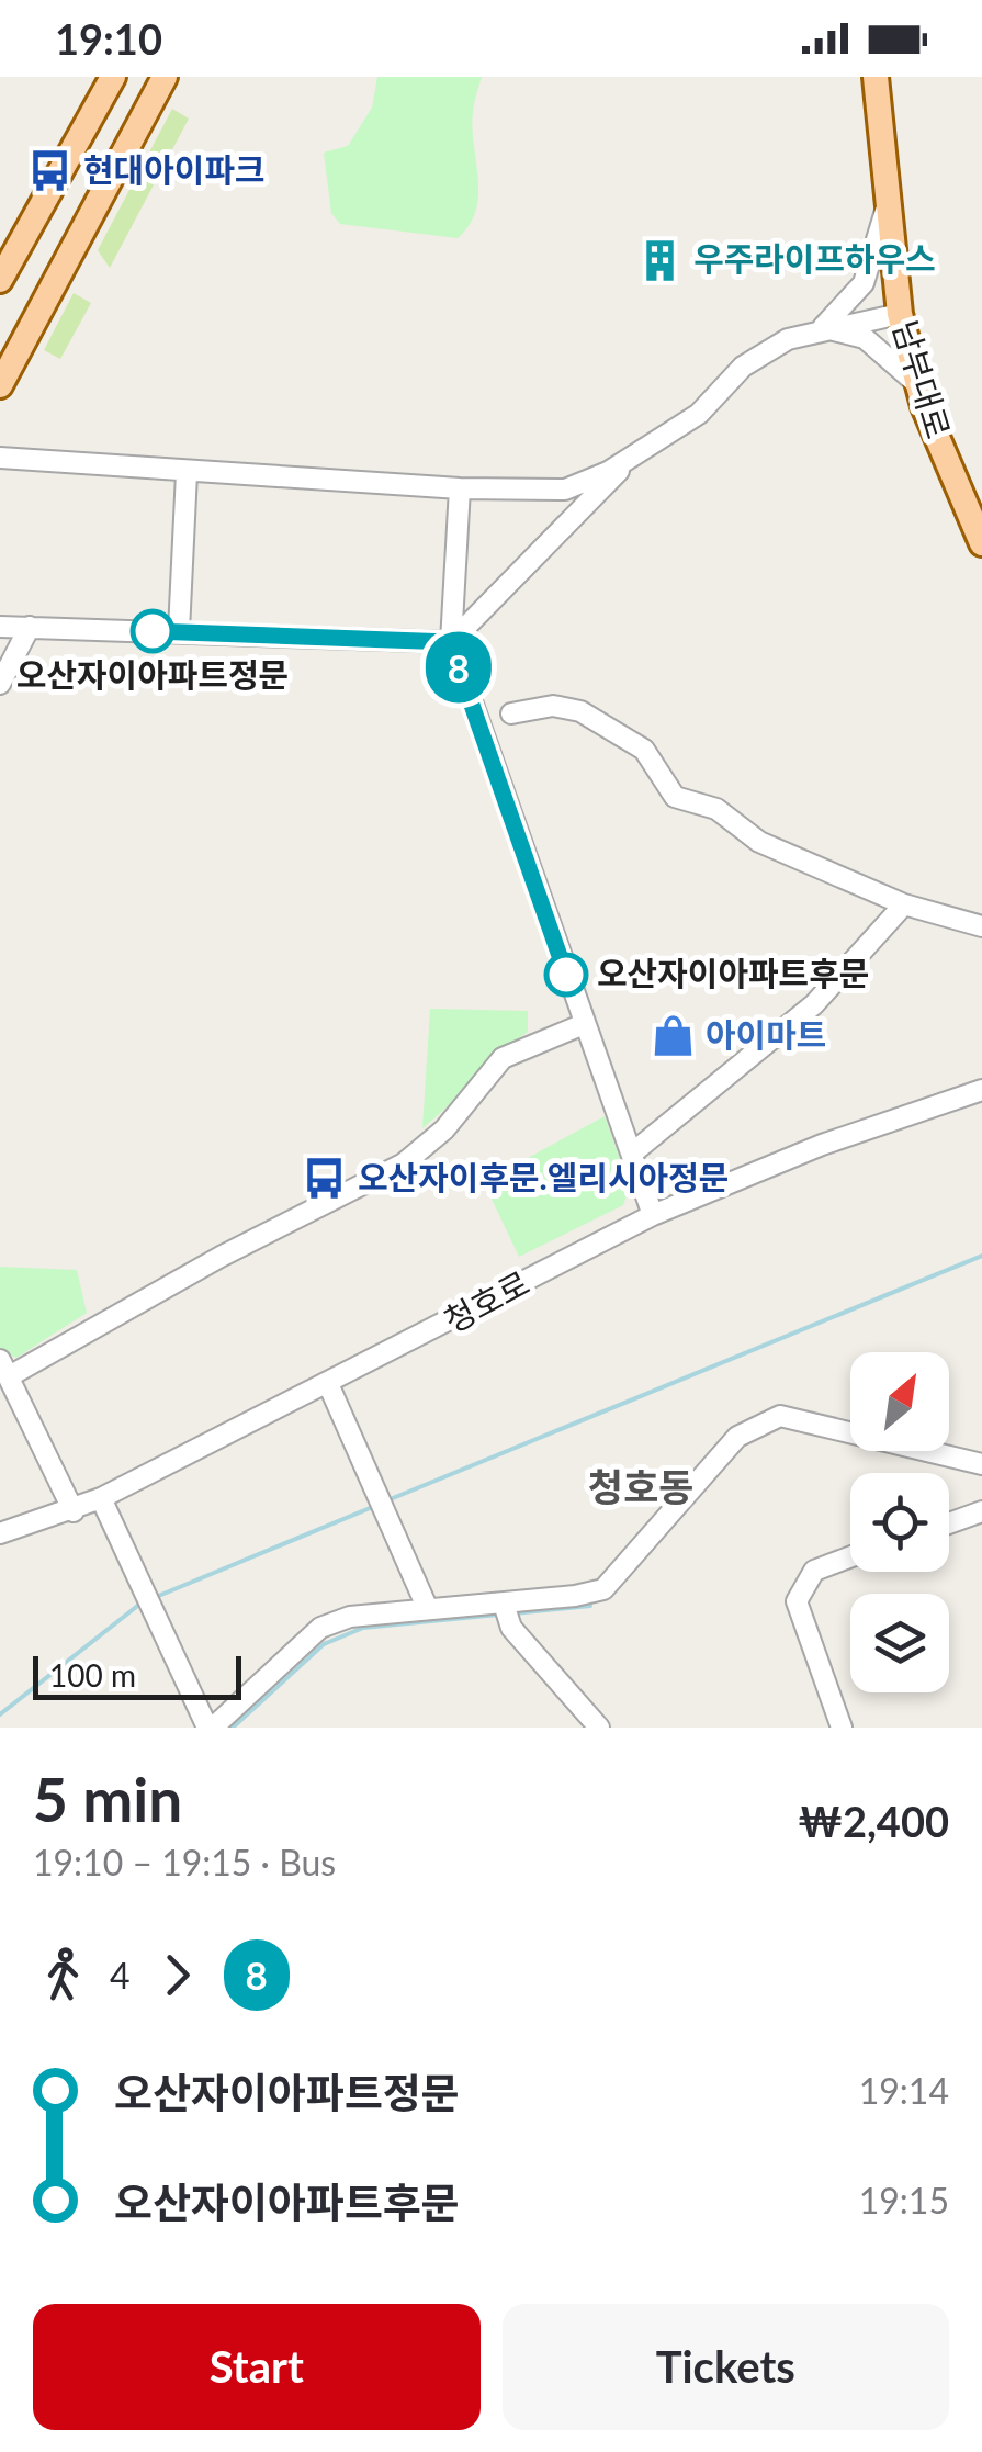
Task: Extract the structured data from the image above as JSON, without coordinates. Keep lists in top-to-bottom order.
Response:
{
  "streets": {
    "main road": ["남부대로"],
    "street": ["청호로"]
  },
  "districts": ["청호동"],
  "places": {
    "bus stop": ["현대아이파크", "오산자이후문.엘리시아정문"],
    "building": ["우주라이프하우스"],
    "other": ["오산자이아파트정문", "오산자이아파트후문"],
    "shop": ["아이마트"]
  },
  "lines": ["bus line 8"],
  "scale_bar": "100 m",
  "north": "top right",
  "page": {
    "status": "19:10",
    "on_map": "8",
    "scale": "100 m",
    "heading": ["5 min", "19:10 – 19:15 · Bus", "₩2,400"],
    "legs": ["4", "8"],
    "list": [
      {
        "name": "오산자이아파트정문",
        "value": "19:14"
      },
      {
        "name": "오산자이아파트후문",
        "value": "19:15"
      }
    ],
    "buttons": ["Start", "Tickets"]
  }
}
